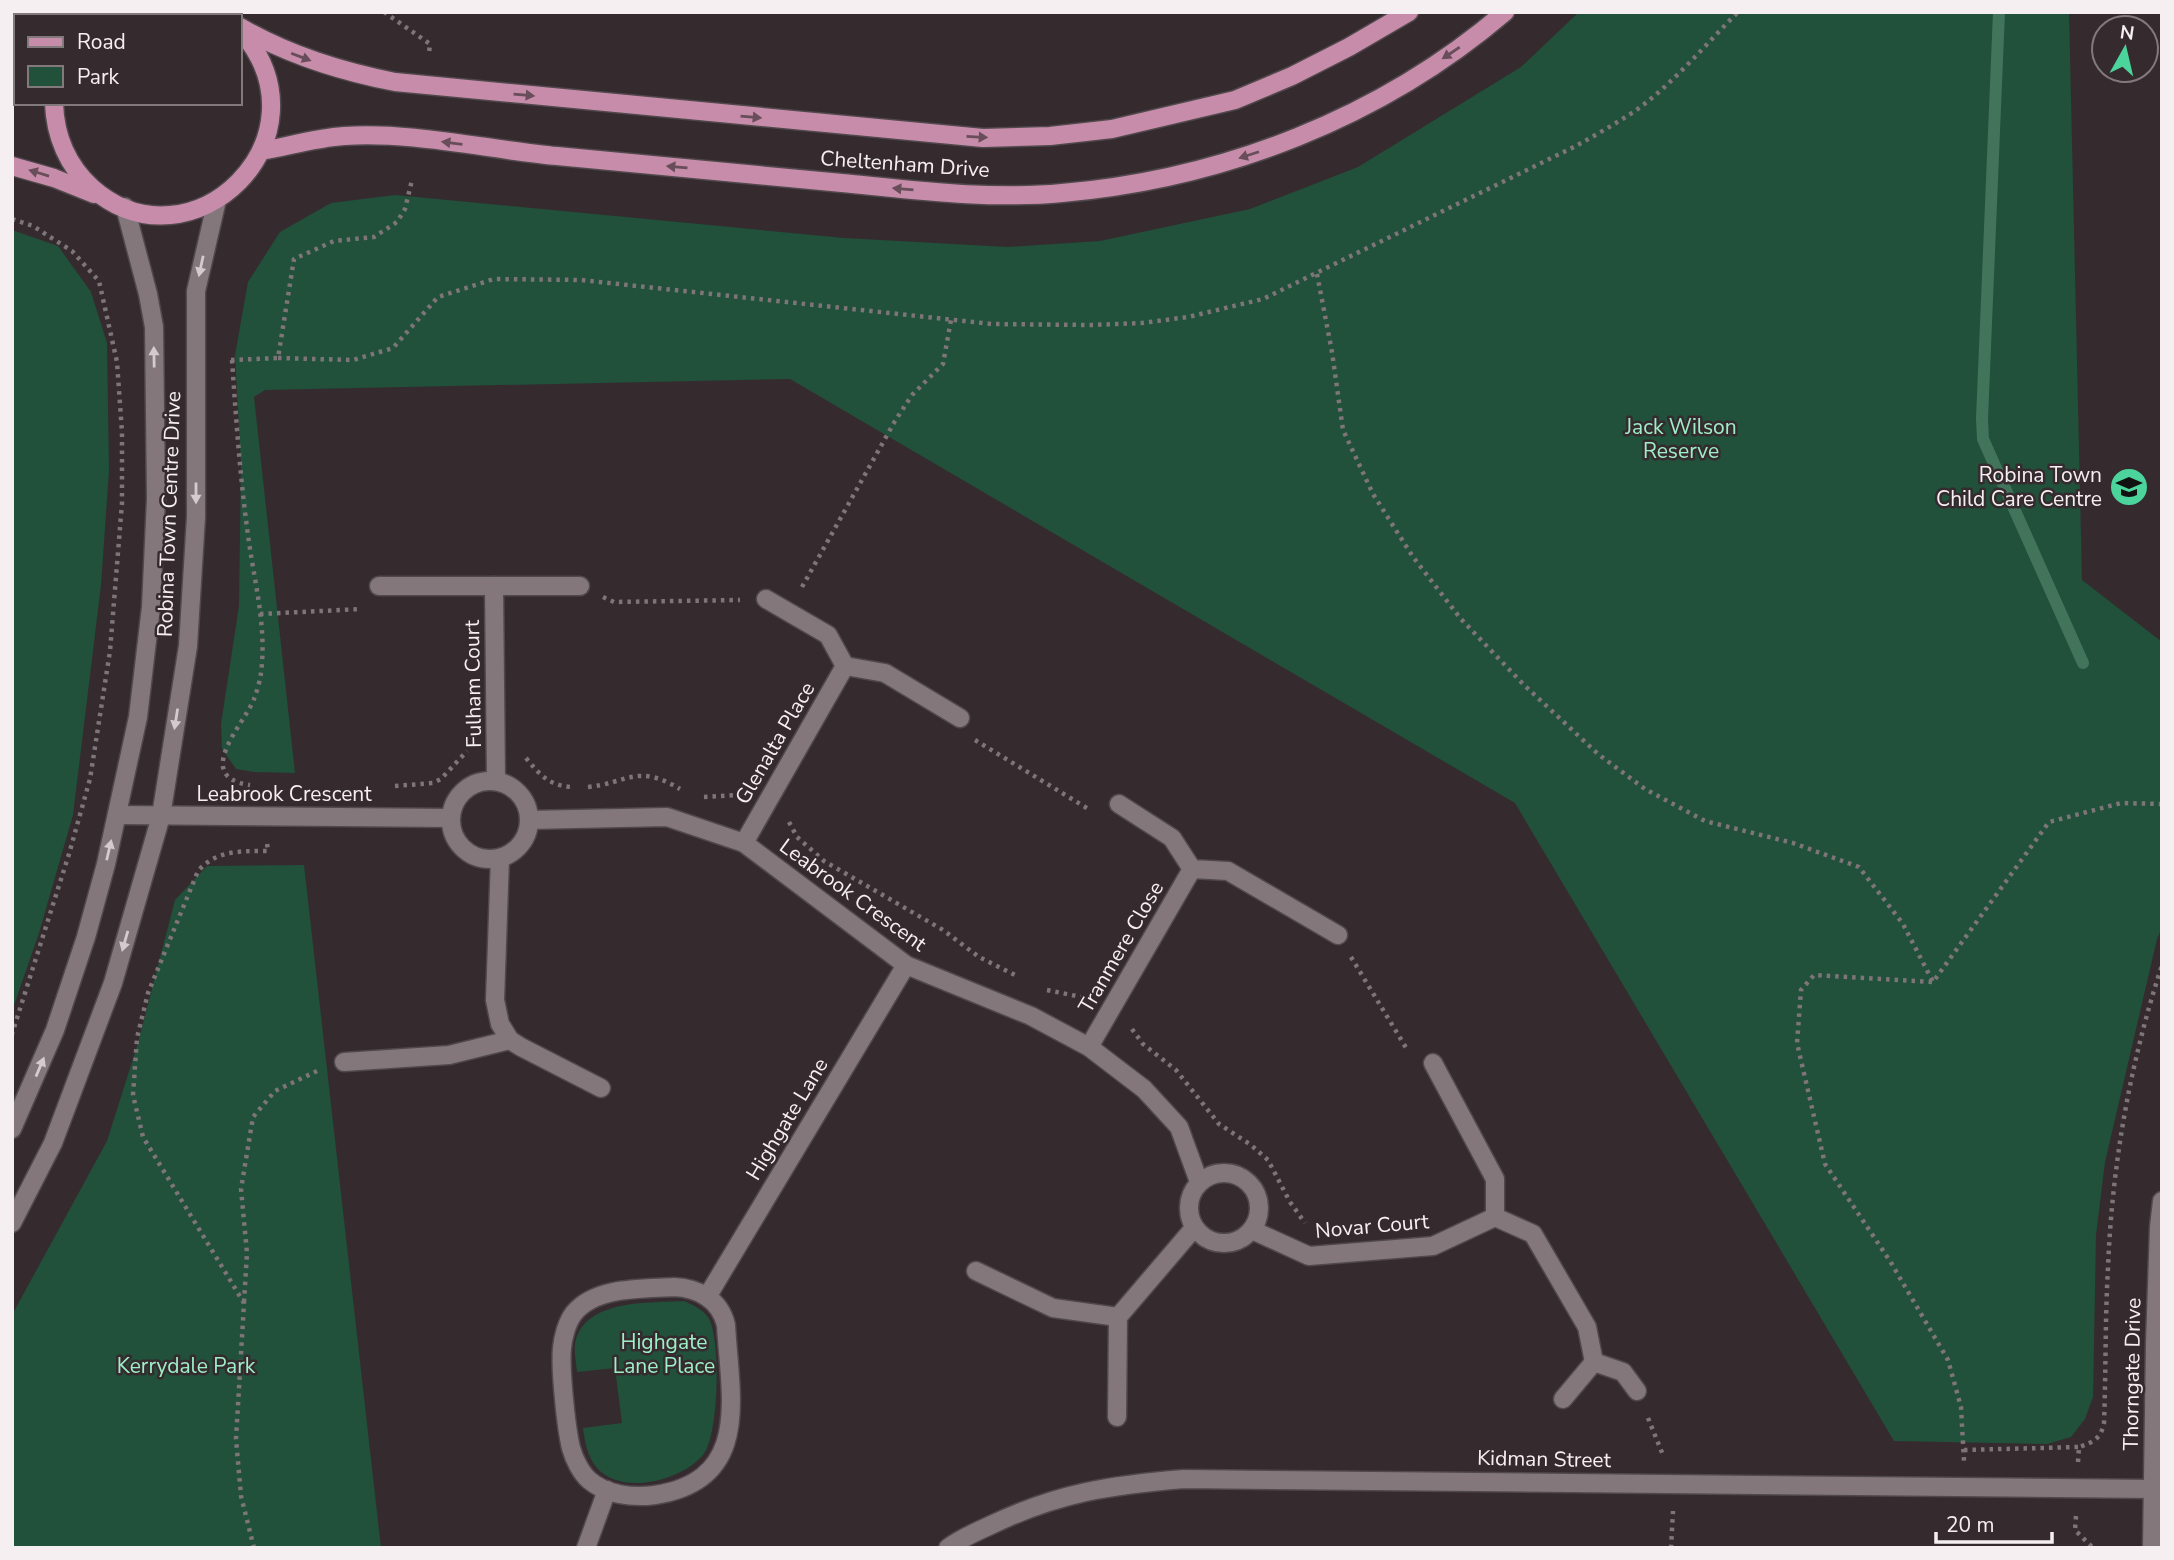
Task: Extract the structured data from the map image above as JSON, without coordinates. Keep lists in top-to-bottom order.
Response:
{
  "streets": {
    "main road": ["Cheltenham Drive"],
    "street": [
      "Robina Town Centre Drive",
      "Fulham Court",
      "Glenalta Place",
      "Leabrook Crescent",
      "Tranmere Close",
      "Highgate Lane",
      "Novar Court",
      "Thorngate Drive",
      "Kidman Street"
    ]
  },
  "crossings": [
    ["Robina Town Centre Drive", "Leabrook Crescent"],
    ["Fulham Court", "Leabrook Crescent"],
    ["Glenalta Place", "Leabrook Crescent"],
    ["Leabrook Crescent", "Tranmere Close"],
    ["Leabrook Crescent", "Highgate Lane"],
    ["Leabrook Crescent", "Novar Court"],
    ["Thorngate Drive", "Kidman Street"]
  ],
  "parks": ["Jack Wilson Reserve", "Highgate Lane Place", "Kerrydale Park"],
  "places": {
    "school or university": ["Robina Town Child Care Centre"]
  },
  "legend": ["Road", "Park"],
  "scale_bar": "20 m",
  "north": "top"
}
